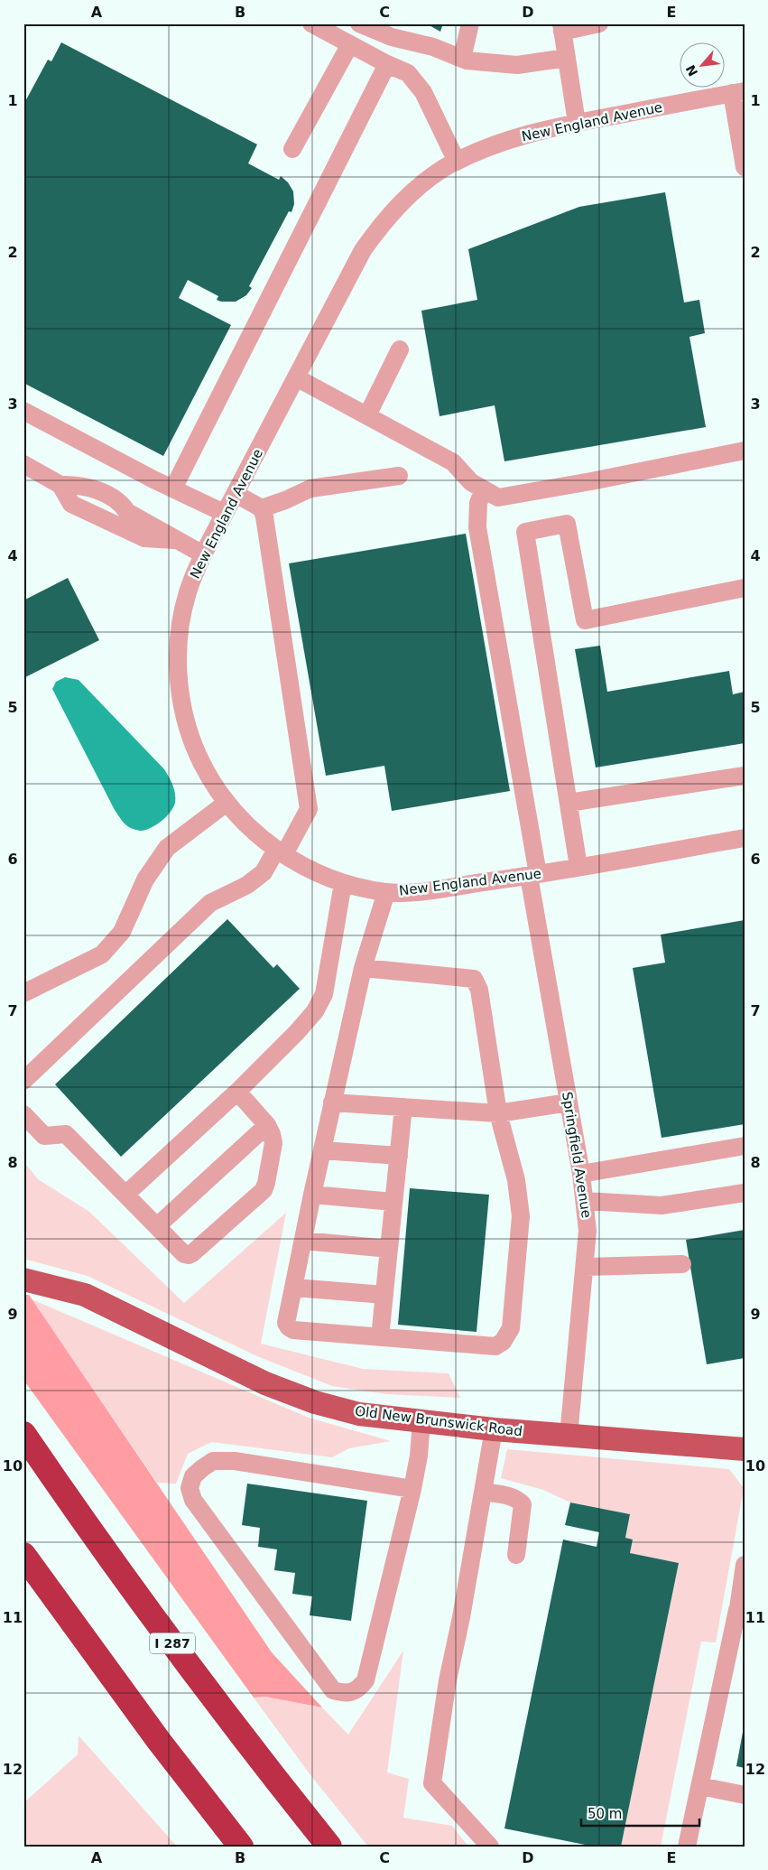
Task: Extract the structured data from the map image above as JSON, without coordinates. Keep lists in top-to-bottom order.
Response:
{
  "streets": {
    "highway": ["I 287"],
    "main road": ["Old New Brunswick Road"],
    "street": ["New England Avenue", "Springfield Avenue"]
  },
  "crossings": [
    ["New England Avenue", "Springfield Avenue"],
    ["Springfield Avenue", "Old New Brunswick Road"]
  ],
  "scale_bar": "50 m",
  "north": "bottom left",
  "grid": {
    "columns": [
      "A",
      "B",
      "C",
      "D",
      "E"
    ],
    "rows": [
      "1",
      "2",
      "3",
      "4",
      "5",
      "6",
      "7",
      "8",
      "9",
      "10",
      "11",
      "12"
    ]
  }
}
